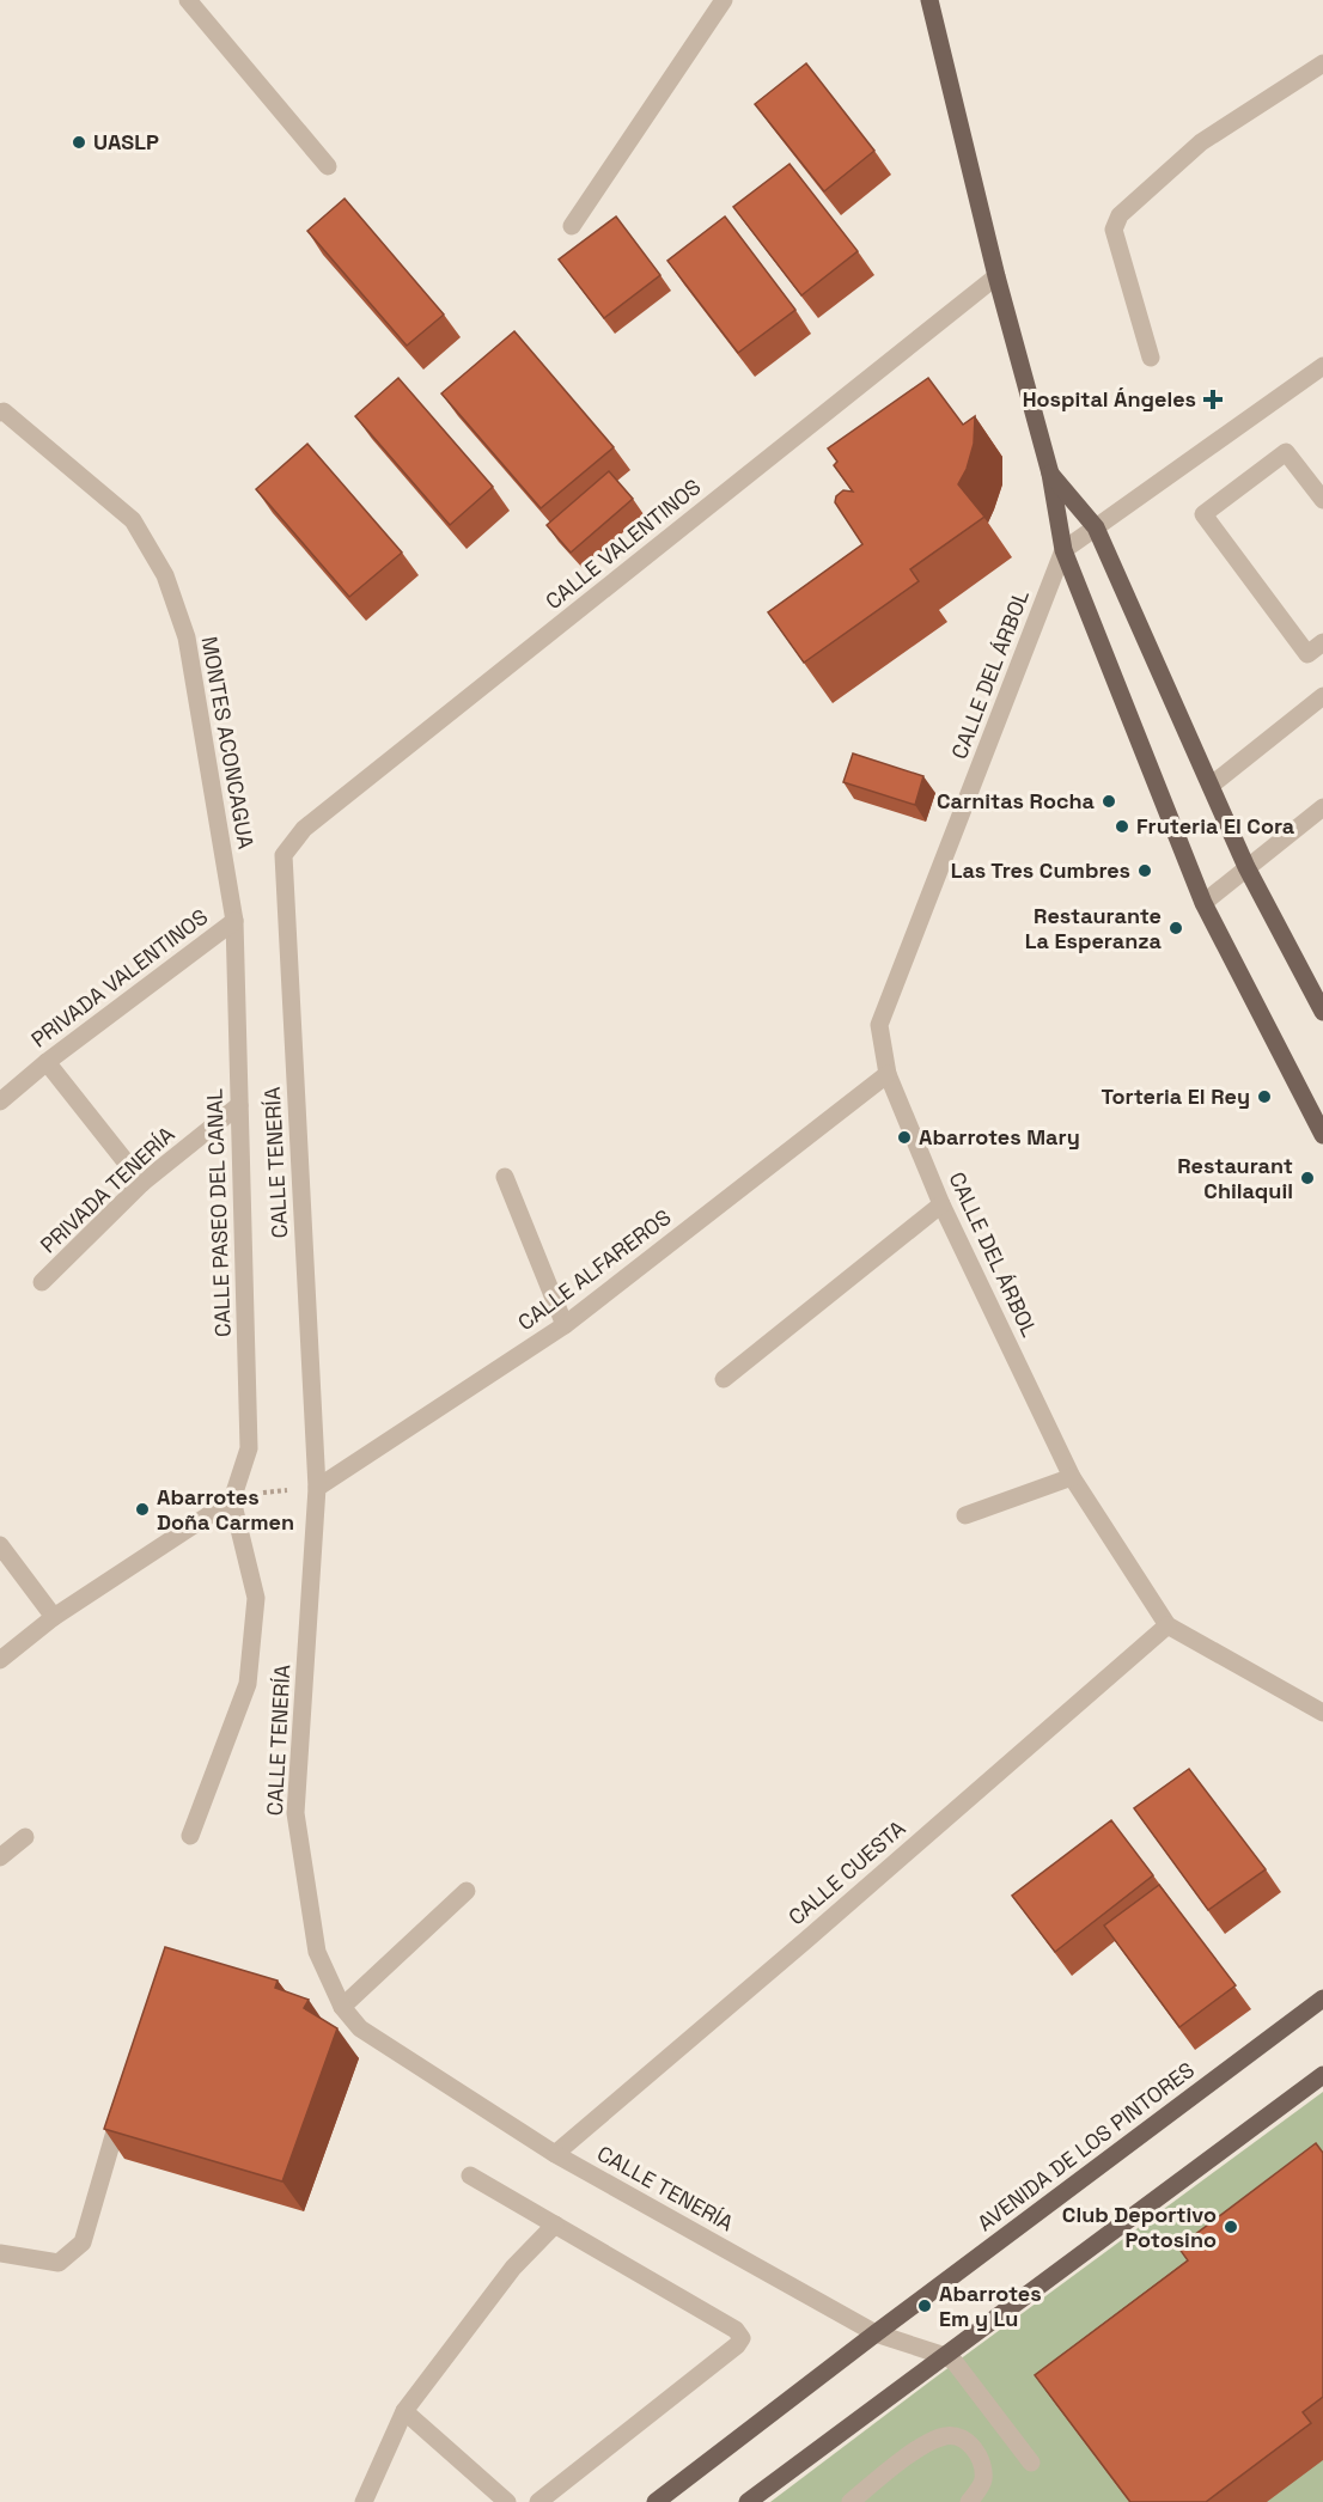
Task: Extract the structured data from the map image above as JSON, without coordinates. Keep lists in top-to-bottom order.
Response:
{
  "streets": {
    "main road": ["AVENIDA DE LOS PINTORES"],
    "street": [
      "CALLE VALENTINOS",
      "CALLE DEL ÁRBOL",
      "MONTES ACONCAGUA",
      "PRIVADA VALENTINOS",
      "CALLE TENERÍA",
      "PRIVADA TENERÍA",
      "CALLE PASEO DEL CANAL",
      "CALLE ALFAREROS",
      "CALLE CUESTA"
    ]
  },
  "crossings": [
    ["CALLE VALENTINOS", "CALLE TENERÍA"],
    ["CALLE DEL ÁRBOL", "CALLE ALFAREROS"],
    ["CALLE DEL ÁRBOL", "CALLE CUESTA"],
    ["MONTES ACONCAGUA", "PRIVADA VALENTINOS"],
    ["MONTES ACONCAGUA", "CALLE PASEO DEL CANAL"],
    ["PRIVADA VALENTINOS", "CALLE PASEO DEL CANAL"],
    ["CALLE TENERÍA", "CALLE ALFAREROS"],
    ["CALLE TENERÍA", "CALLE CUESTA"],
    ["CALLE TENERÍA", "AVENIDA DE LOS PINTORES"],
    ["PRIVADA TENERÍA", "CALLE PASEO DEL CANAL"]
  ],
  "places": {
    "other": [
      "UASLP",
      "Carnitas Rocha",
      "Fruteria El Cora",
      "Las Tres Cumbres",
      "Restaurante La Esperanza",
      "Torteria El Rey",
      "Abarrotes Mary",
      "Restaurant Chilaquil",
      "Abarrotes Doña Carmen",
      "Club Deportivo Potosino",
      "Abarrotes Em y Lu"
    ],
    "health": ["Hospital Ángeles"]
  }
}
